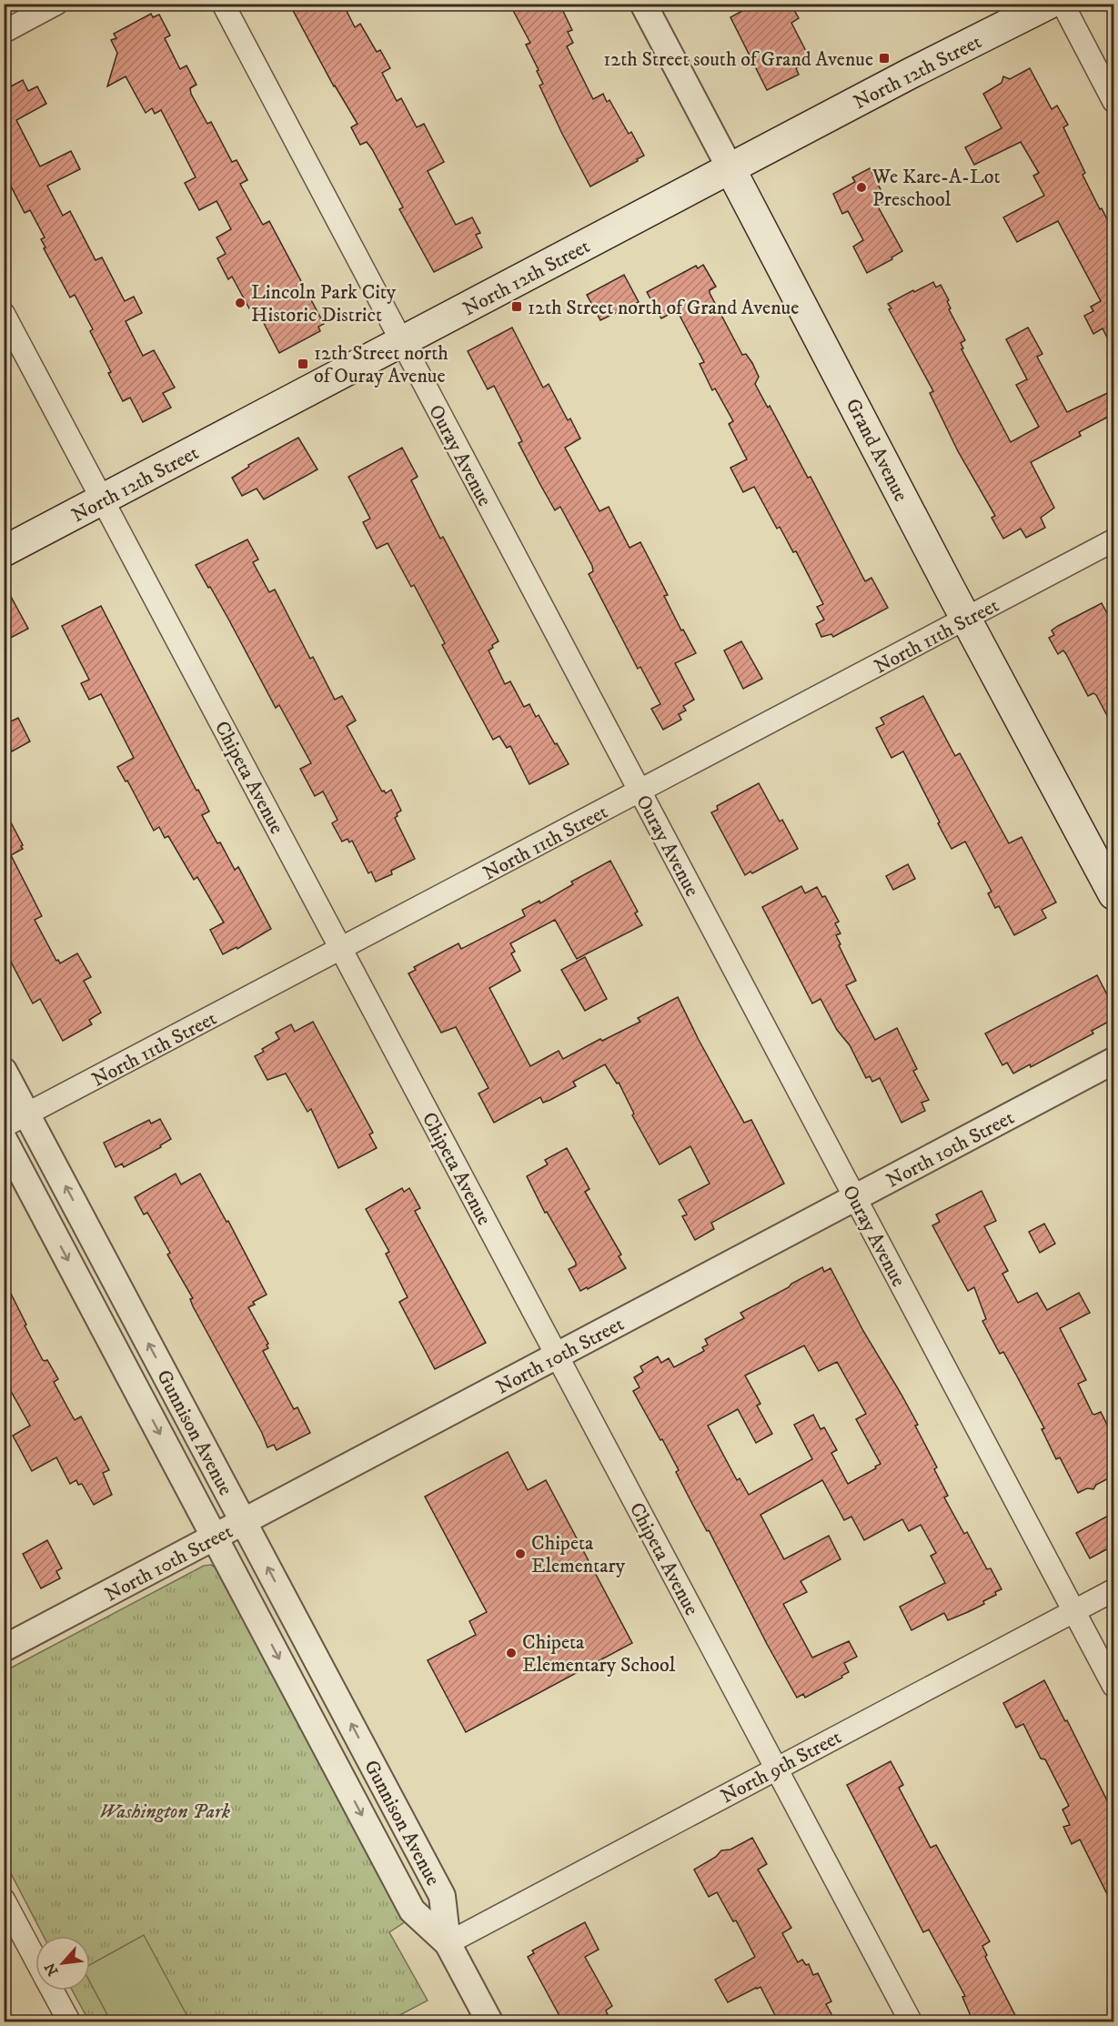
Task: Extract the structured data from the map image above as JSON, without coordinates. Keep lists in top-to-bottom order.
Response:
{
  "streets": {
    "main road": ["North 12th Street", "Grand Avenue"],
    "street": [
      "Ouray Avenue",
      "North 11th Street",
      "Chipeta Avenue",
      "North 10th Street",
      "Gunnison Avenue",
      "North 9th Street"
    ]
  },
  "crossings": [
    ["North 12th Street", "Grand Avenue"],
    ["North 12th Street", "Ouray Avenue"],
    ["North 12th Street", "Chipeta Avenue"],
    ["Grand Avenue", "North 11th Street"],
    ["Ouray Avenue", "North 11th Street"],
    ["Ouray Avenue", "North 10th Street"],
    ["Ouray Avenue", "North 9th Street"],
    ["North 11th Street", "Chipeta Avenue"],
    ["North 11th Street", "Gunnison Avenue"],
    ["Chipeta Avenue", "North 10th Street"],
    ["Chipeta Avenue", "North 9th Street"],
    ["North 10th Street", "Gunnison Avenue"],
    ["Gunnison Avenue", "North 9th Street"]
  ],
  "parks": ["Washington Park"],
  "places": {
    "transit": ["12th Street south of Grand Avenue", "12th Street north of Grand Avenue", "12th Street north of Ouray Avenue"],
    "other": [
      "We Kare-A-Lot Preschool",
      "Lincoln Park City Historic District",
      "Chipeta Elementary",
      "Chipeta Elementary School"
    ]
  },
  "north": "bottom left"
}
